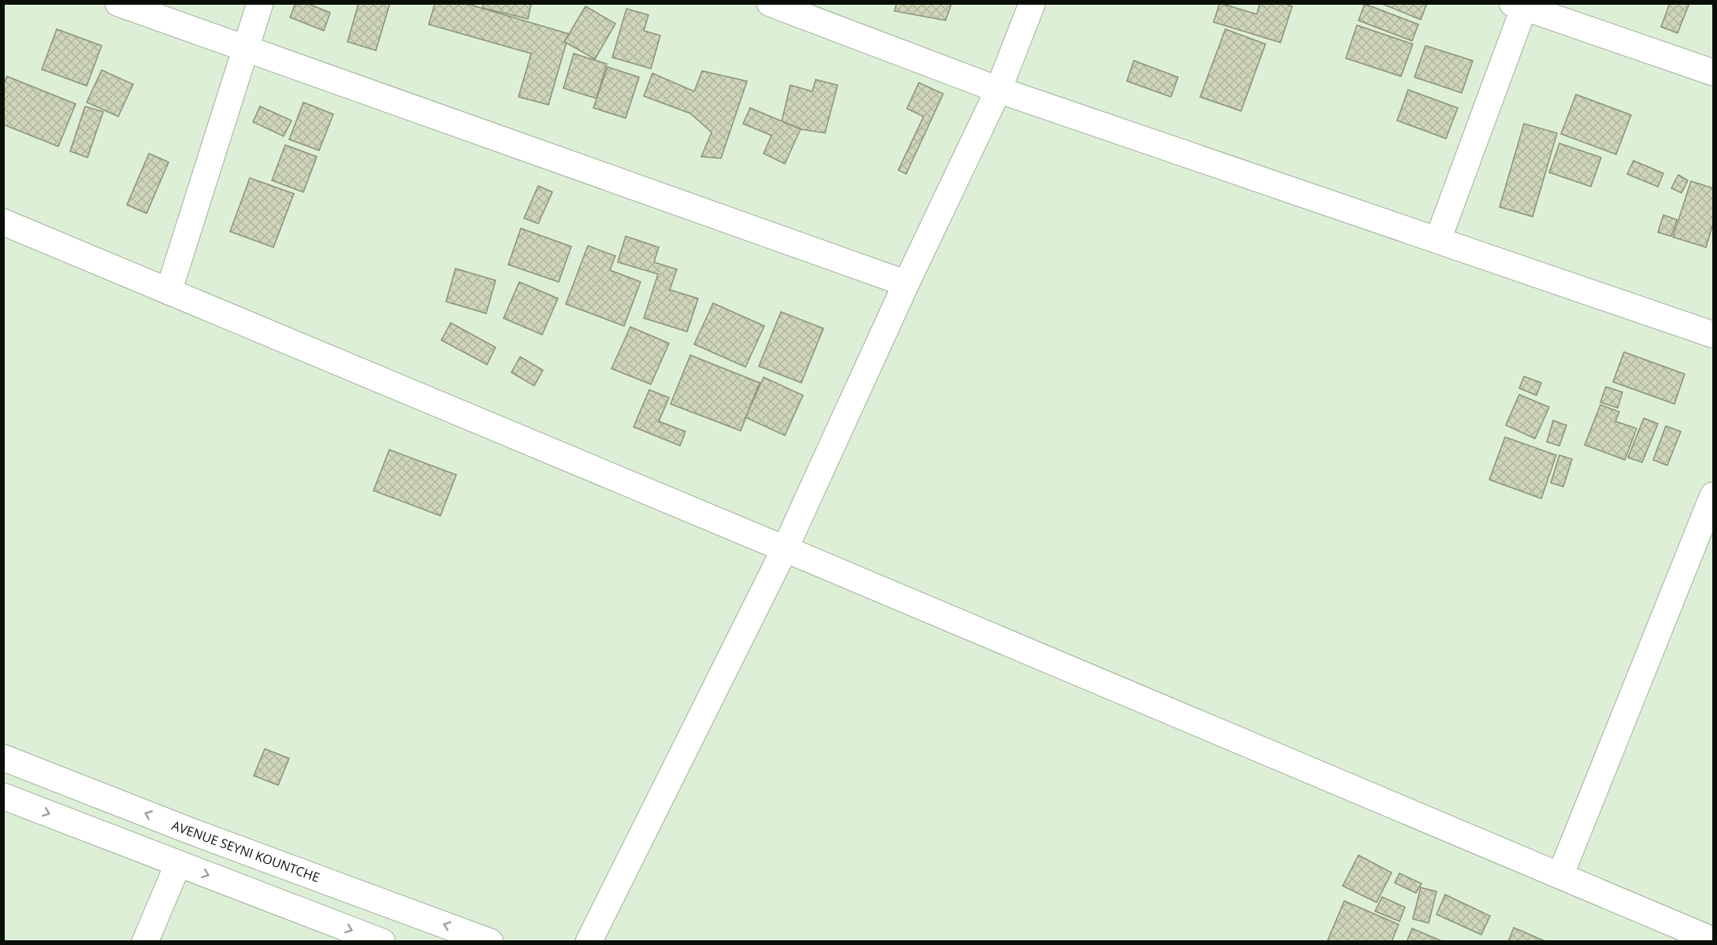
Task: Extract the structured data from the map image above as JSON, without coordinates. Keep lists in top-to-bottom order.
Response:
{
  "streets": {
    "main road": ["AVENUE SEYNI KOUNTCHE"]
  }
}
